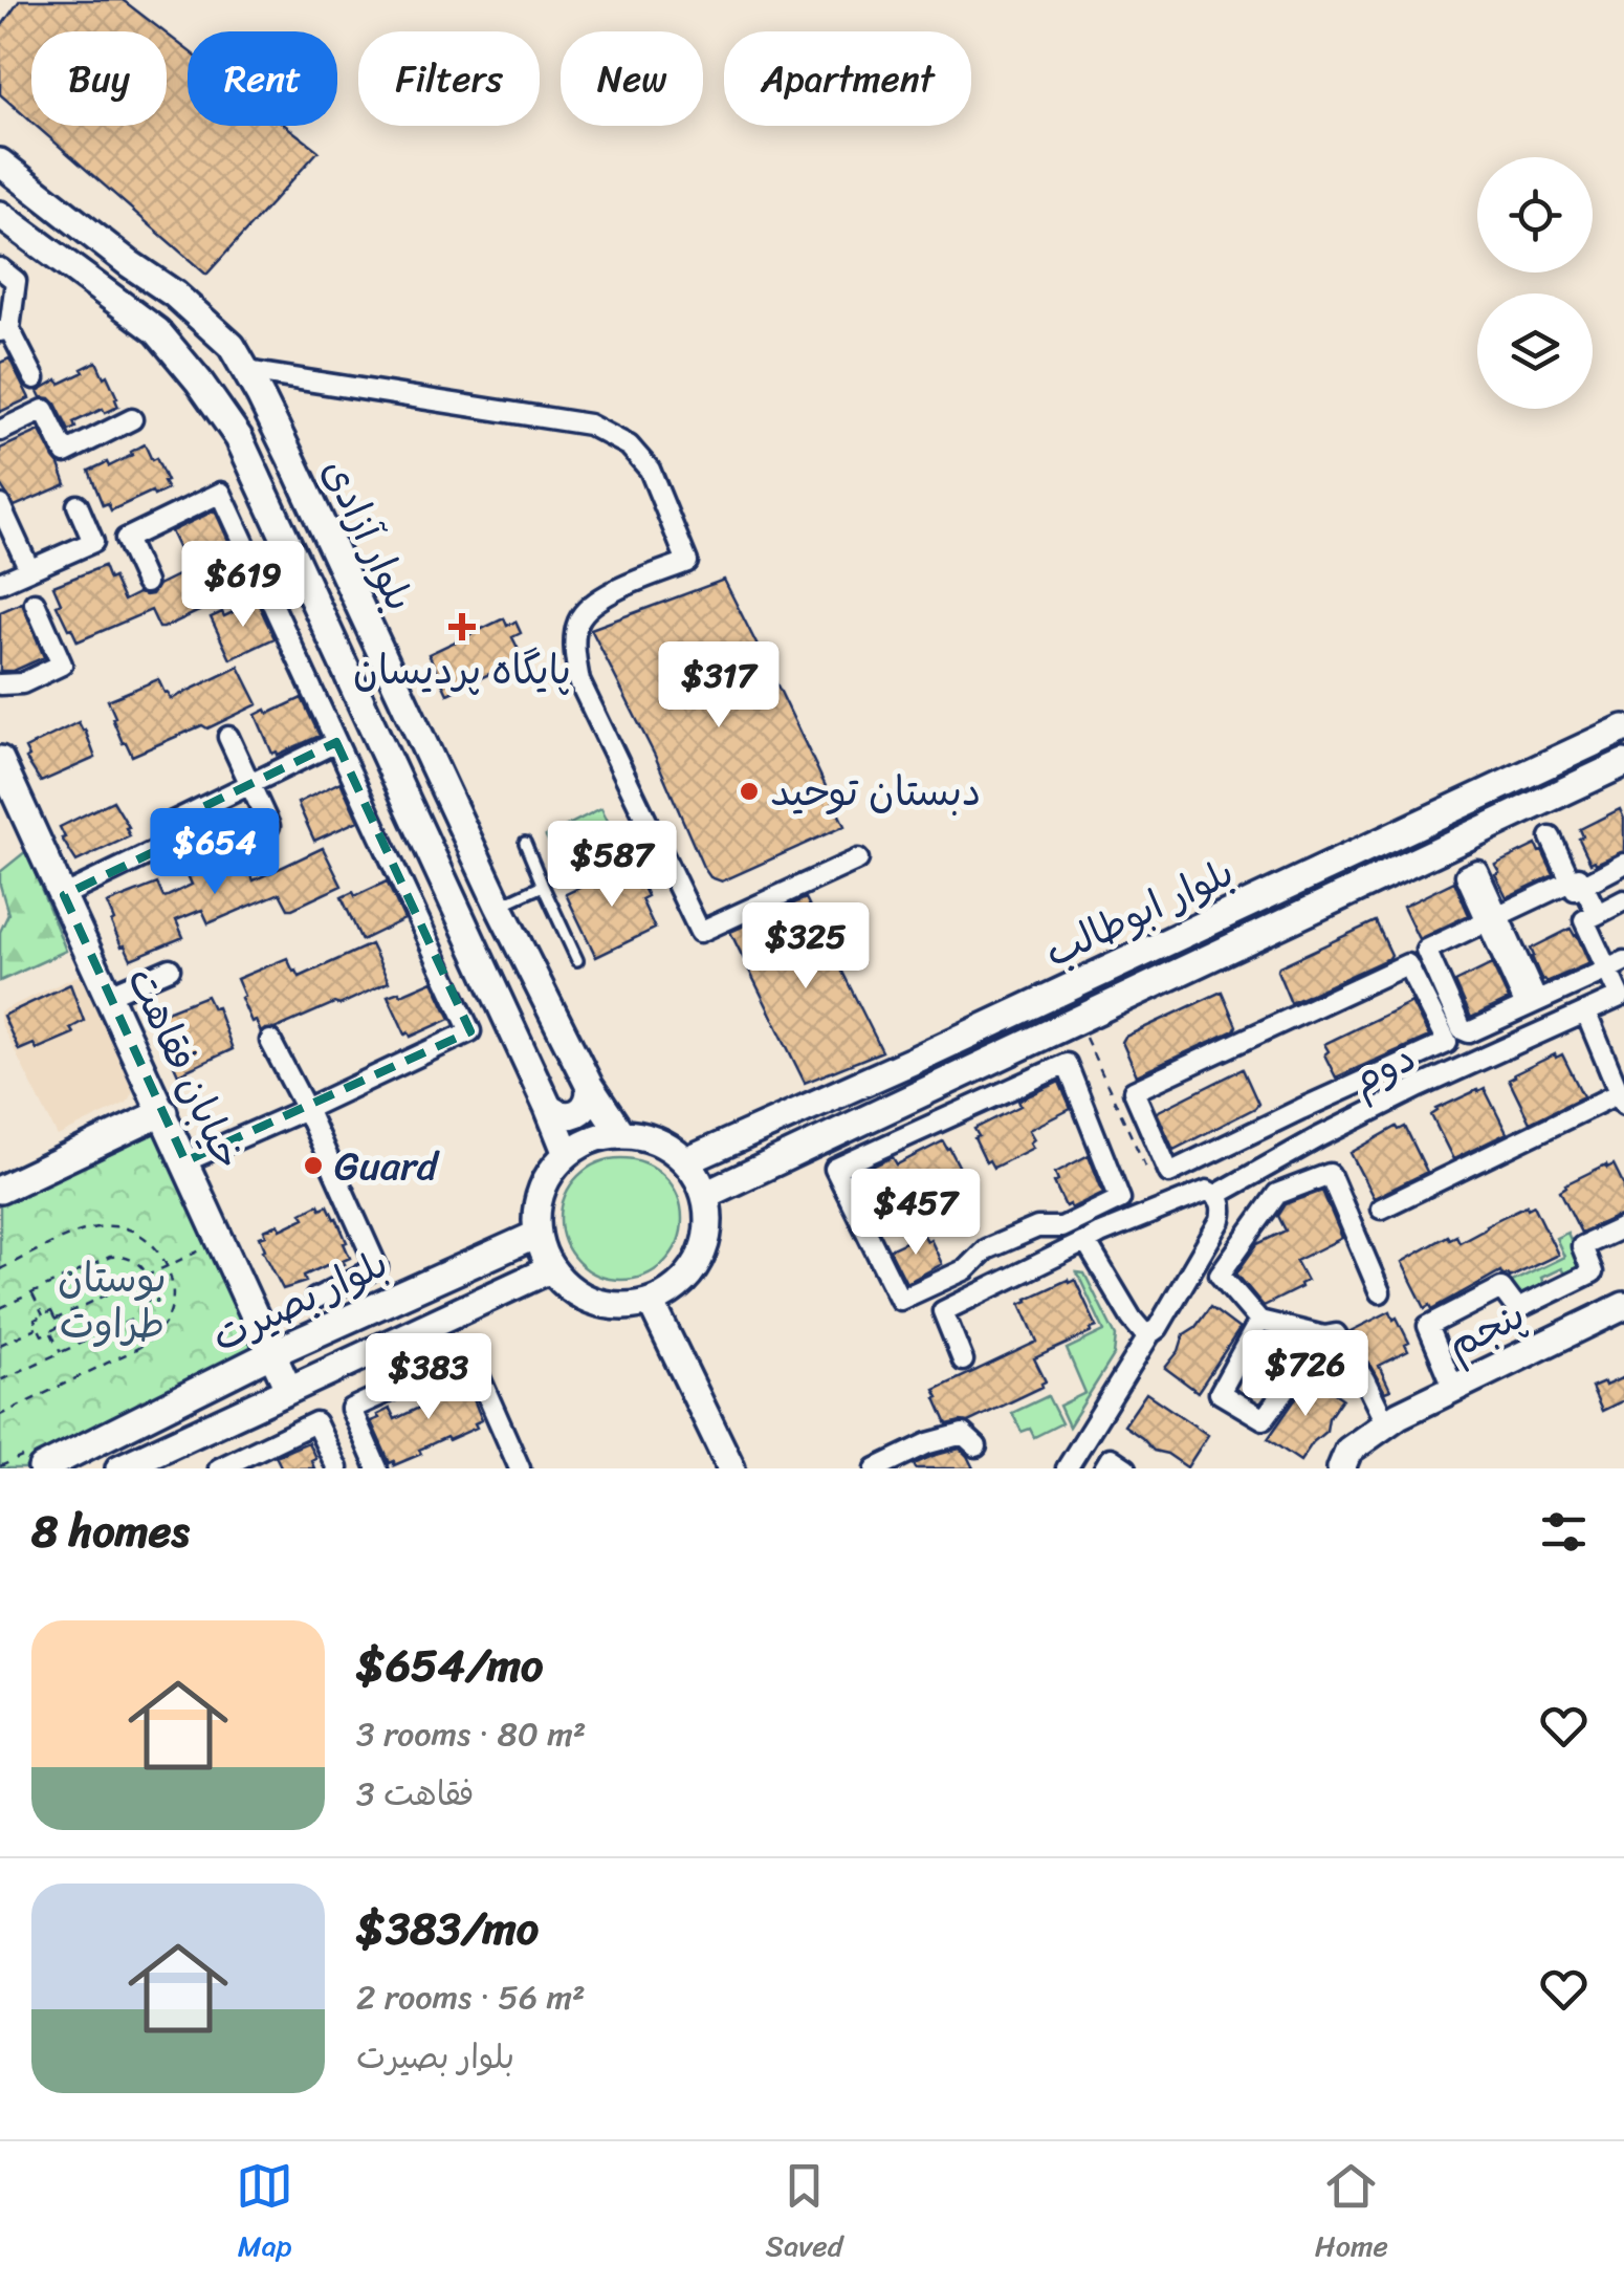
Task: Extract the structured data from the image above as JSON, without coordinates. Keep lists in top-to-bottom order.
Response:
{
  "streets": {
    "main road": [
      "بلوار آزادی",
      "بلوار ابوطالب",
      "خیابان فقاهت",
      "بلوار بصیرت",
      "پنجم"
    ],
    "street": ["دوم"]
  },
  "crossings": [
    ["بلوار آزادی", "بلوار ابوطالب"],
    ["بلوار آزادی", "بلوار بصیرت"],
    ["بلوار ابوطالب", "بلوار بصیرت"],
    ["خیابان فقاهت", "بلوار بصیرت"]
  ],
  "parks": ["بوستان طراوت"],
  "places": {
    "health": ["پایگاه پردیسان"],
    "other": ["دبستان توحید", "Guard"]
  },
  "page": {
    "chip": [
      "Buy",
      "Rent",
      "Filters",
      "New",
      "Apartment"
    ],
    "price": [
      "$619",
      "$317",
      "$654",
      "$587",
      "$325",
      "$457",
      "$726",
      "$383"
    ],
    "heading": "8 homes",
    "list": [
      {
        "name": "$654/mo",
        "note": "3 rooms · 80 m² · فقاهت 3"
      },
      {
        "name": "$383/mo",
        "note": "2 rooms · 56 m² · بلوار بصیرت"
      }
    ],
    "tabs": ["Map", "Saved", "Home"]
  }
}
